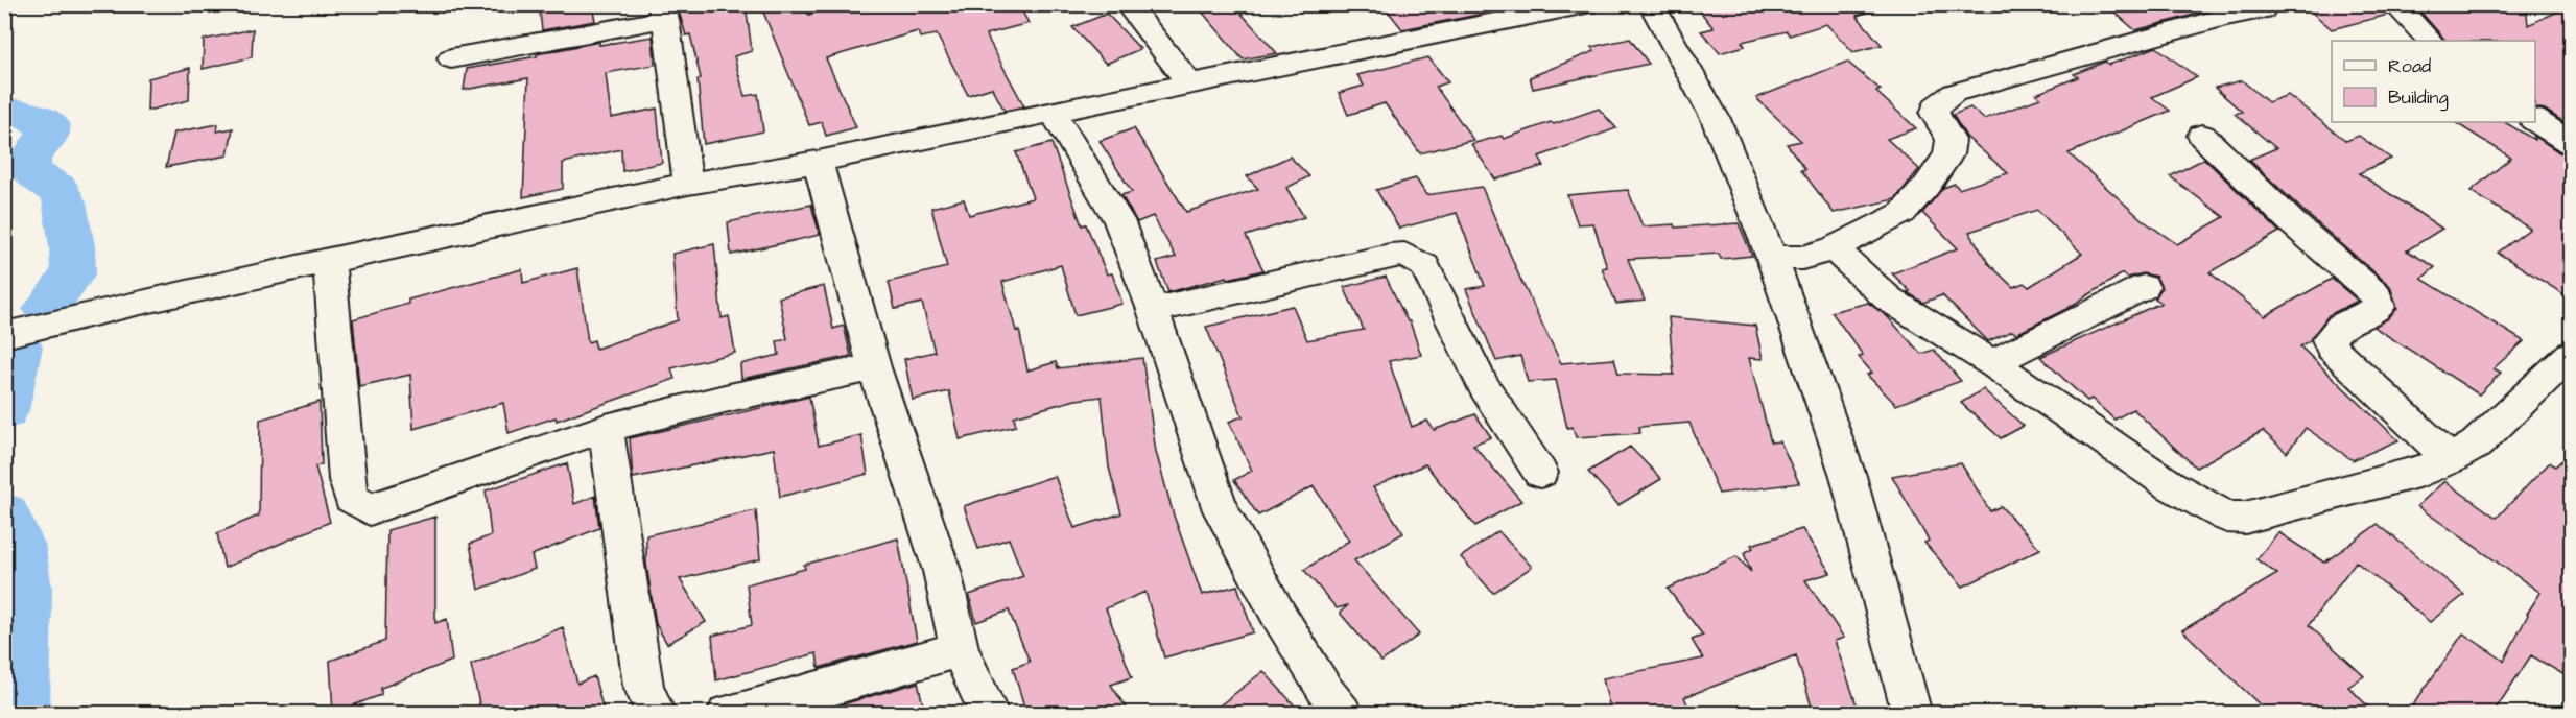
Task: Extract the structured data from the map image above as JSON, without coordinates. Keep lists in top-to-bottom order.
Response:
{
  "legend": ["Road", "Building"]
}
